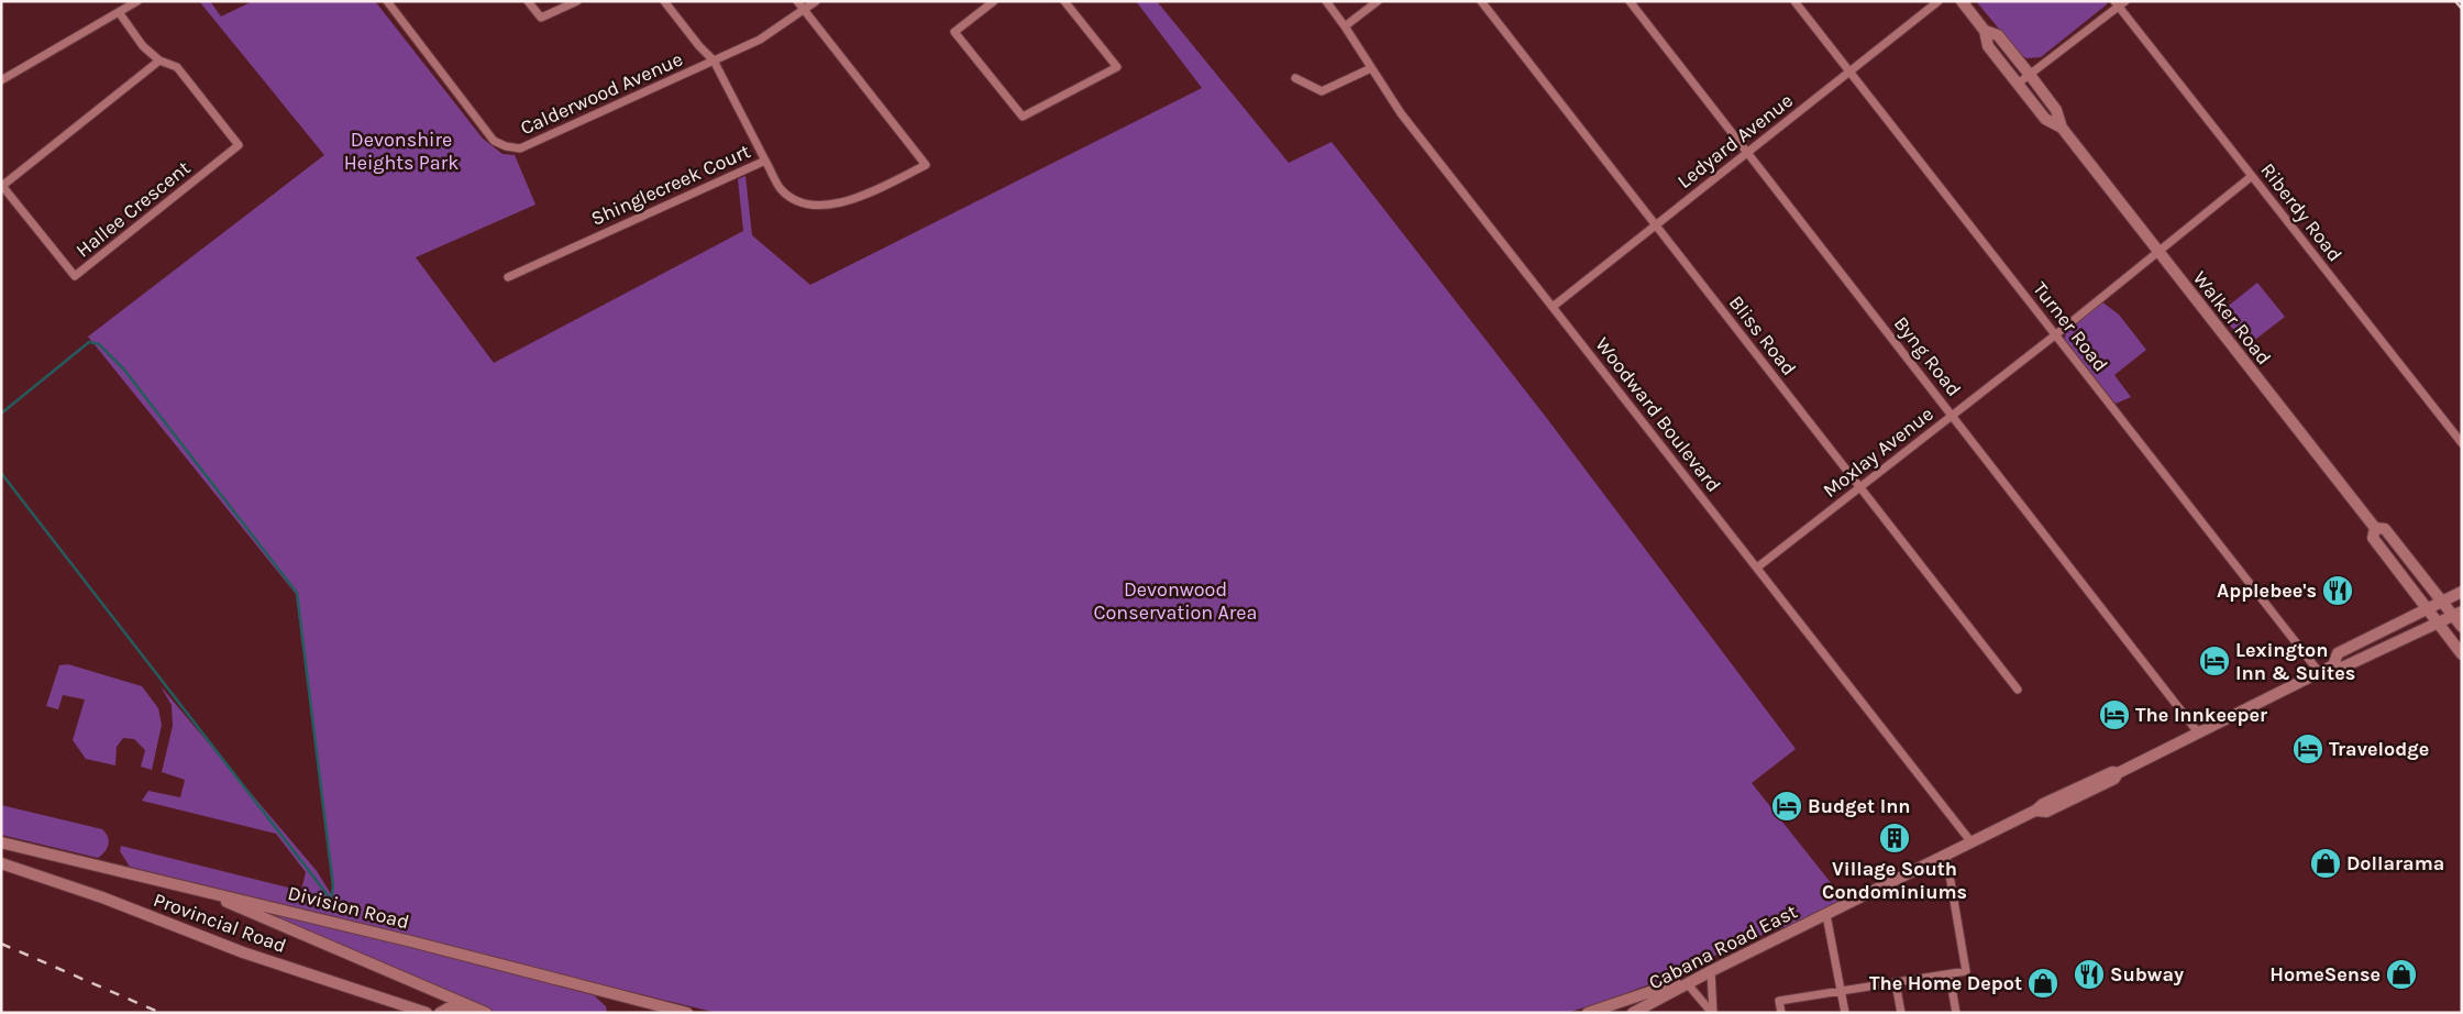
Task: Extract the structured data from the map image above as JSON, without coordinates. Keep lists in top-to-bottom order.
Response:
{
  "streets": {
    "main road": [
      "Walker Road",
      "Division Road",
      "Provincial Road",
      "Cabana Road East"
    ],
    "street": [
      "Calderwood Avenue",
      "Ledyard Avenue",
      "Shinglecreek Court",
      "Hallee Crescent",
      "Riberdy Road",
      "Turner Road",
      "Bliss Road",
      "Byng Road",
      "Woodward Boulevard",
      "Moxlay Avenue"
    ]
  },
  "crossings": [
    ["Calderwood Avenue", "Shinglecreek Court"],
    ["Ledyard Avenue", "Turner Road"],
    ["Ledyard Avenue", "Bliss Road"],
    ["Ledyard Avenue", "Byng Road"],
    ["Ledyard Avenue", "Woodward Boulevard"],
    ["Riberdy Road", "Moxlay Avenue"],
    ["Walker Road", "Moxlay Avenue"],
    ["Walker Road", "Cabana Road East"],
    ["Turner Road", "Moxlay Avenue"],
    ["Turner Road", "Cabana Road East"],
    ["Bliss Road", "Moxlay Avenue"],
    ["Byng Road", "Moxlay Avenue"],
    ["Byng Road", "Cabana Road East"],
    ["Woodward Boulevard", "Moxlay Avenue"],
    ["Woodward Boulevard", "Cabana Road East"],
    ["Division Road", "Provincial Road"]
  ],
  "parks": ["Devonshire Heights Park", "Devonwood Conservation Area"],
  "places": {
    "restaurant": ["Applebee's", "Subway"],
    "hotel": [
      "Lexington Inn & Suites",
      "The Innkeeper",
      "Travelodge",
      "Budget Inn"
    ],
    "building": ["Village South Condominiums"],
    "shop": ["Dollarama", "HomeSense", "The Home Depot"]
  }
}
